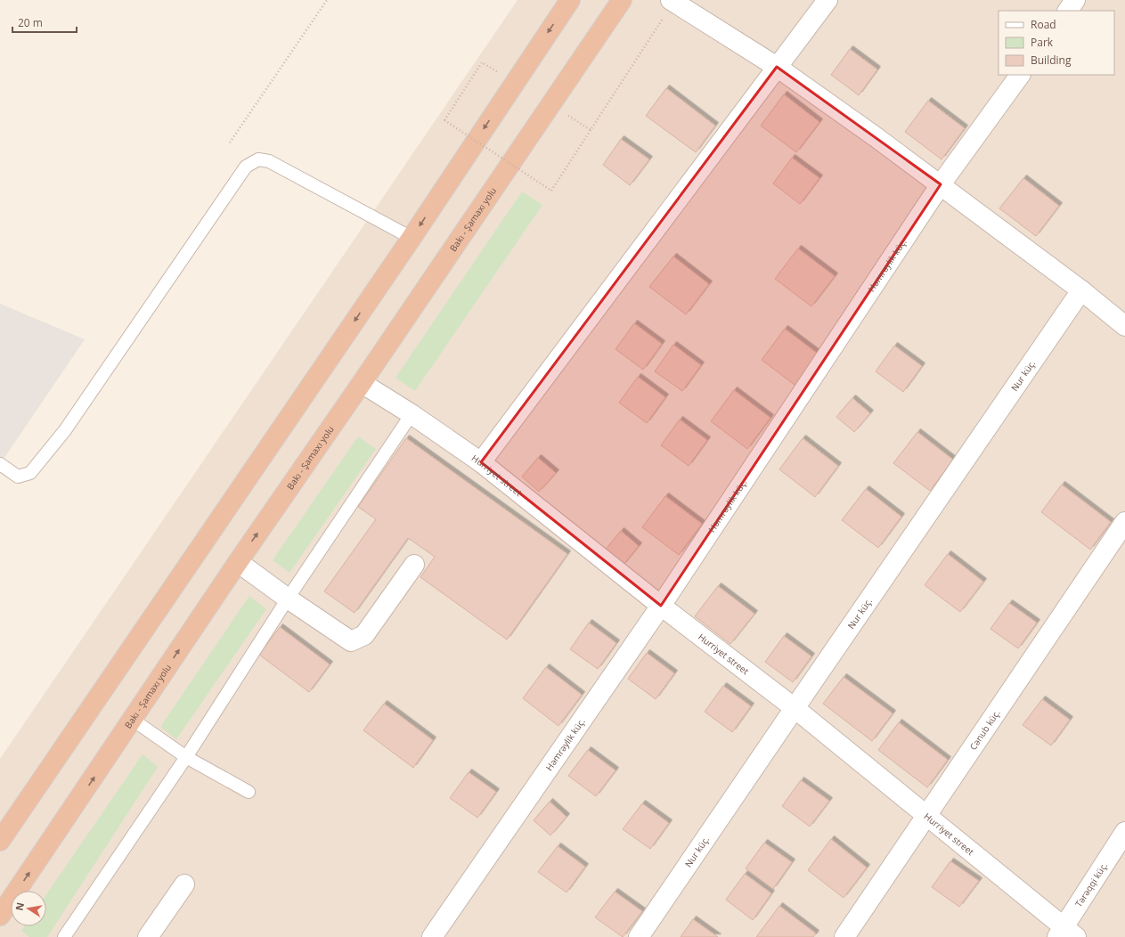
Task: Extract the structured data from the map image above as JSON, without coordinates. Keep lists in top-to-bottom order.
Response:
{
  "streets": {
    "highway": ["Bakı - Şamaxı yolu"],
    "street": [
      "Həmrəylik küç.",
      "Nur küç.",
      "Hurriyet street",
      "Cənub küç.",
      "Tərəqqi küç."
    ]
  },
  "crossings": [
    ["Bakı - Şamaxı yolu", "Hurriyet street"],
    ["Həmrəylik küç.", "Hurriyet street"],
    ["Nur küç.", "Hurriyet street"],
    ["Hurriyet street", "Cənub küç."],
    ["Hurriyet street", "Tərəqqi küç."]
  ],
  "legend": ["Road", "Park", "Building"],
  "scale_bar": "20 m",
  "north": "left"
}
